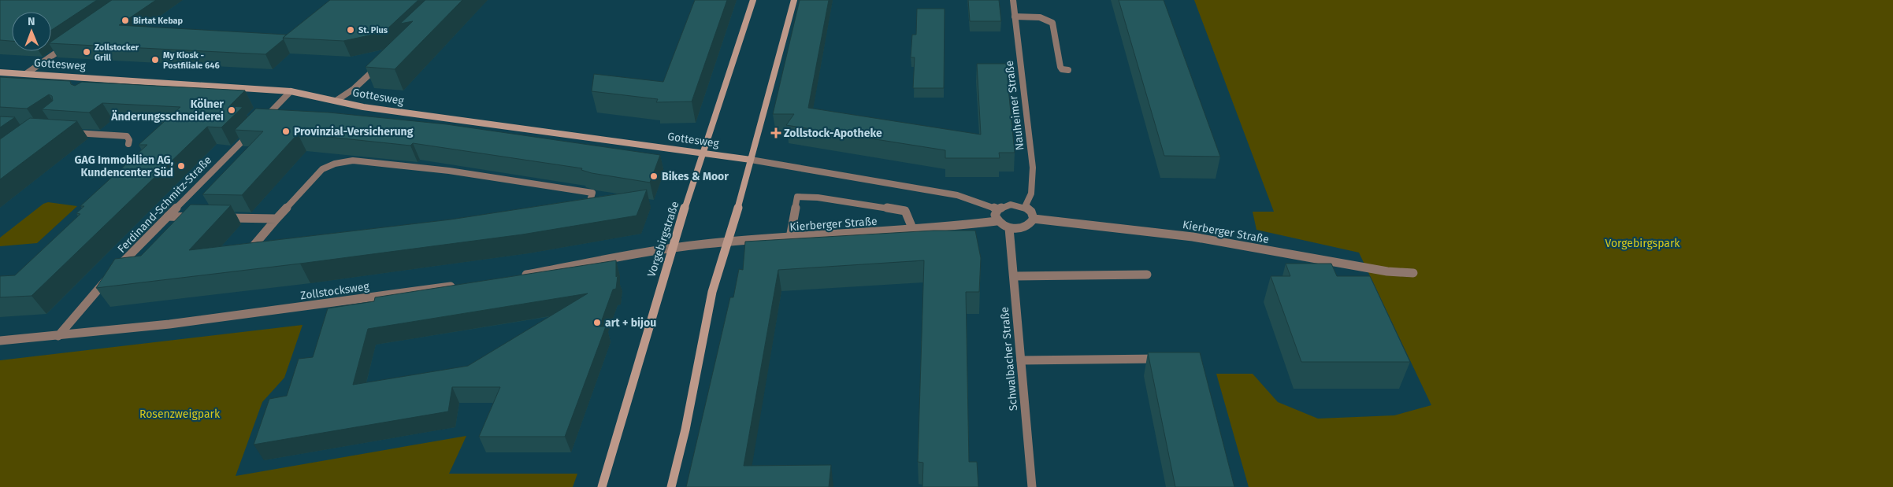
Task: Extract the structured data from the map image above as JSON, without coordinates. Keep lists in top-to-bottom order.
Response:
{
  "streets": {
    "main road": ["Gottesweg", "Vorgebirgstraße"],
    "street": [
      "Nauheimer Straße",
      "Ferdinand-Schmitz-Straße",
      "Kierberger Straße",
      "Zollstocksweg",
      "Schwalbacher Straße"
    ]
  },
  "crossings": [
    ["Gottesweg", "Ferdinand-Schmitz-Straße"],
    ["Gottesweg", "Vorgebirgstraße"],
    ["Nauheimer Straße", "Kierberger Straße"],
    ["Nauheimer Straße", "Schwalbacher Straße"],
    ["Ferdinand-Schmitz-Straße", "Zollstocksweg"],
    ["Kierberger Straße", "Vorgebirgstraße"],
    ["Kierberger Straße", "Schwalbacher Straße"]
  ],
  "parks": ["Vorgebirgspark", "Rosenzweigpark"],
  "places": {
    "other": [
      "Birtat Kebap",
      "St. Pius",
      "Zollstocker Grill",
      "My Kiosk - Postfiliale 646",
      "Kölner Änderungsschneiderei",
      "Provinzial-Versicherung",
      "GAG Immobilien AG, Kundencenter Süd",
      "Bikes & Moor",
      "art + bijou"
    ],
    "health": ["Zollstock-Apotheke"]
  },
  "north": "top"
}
